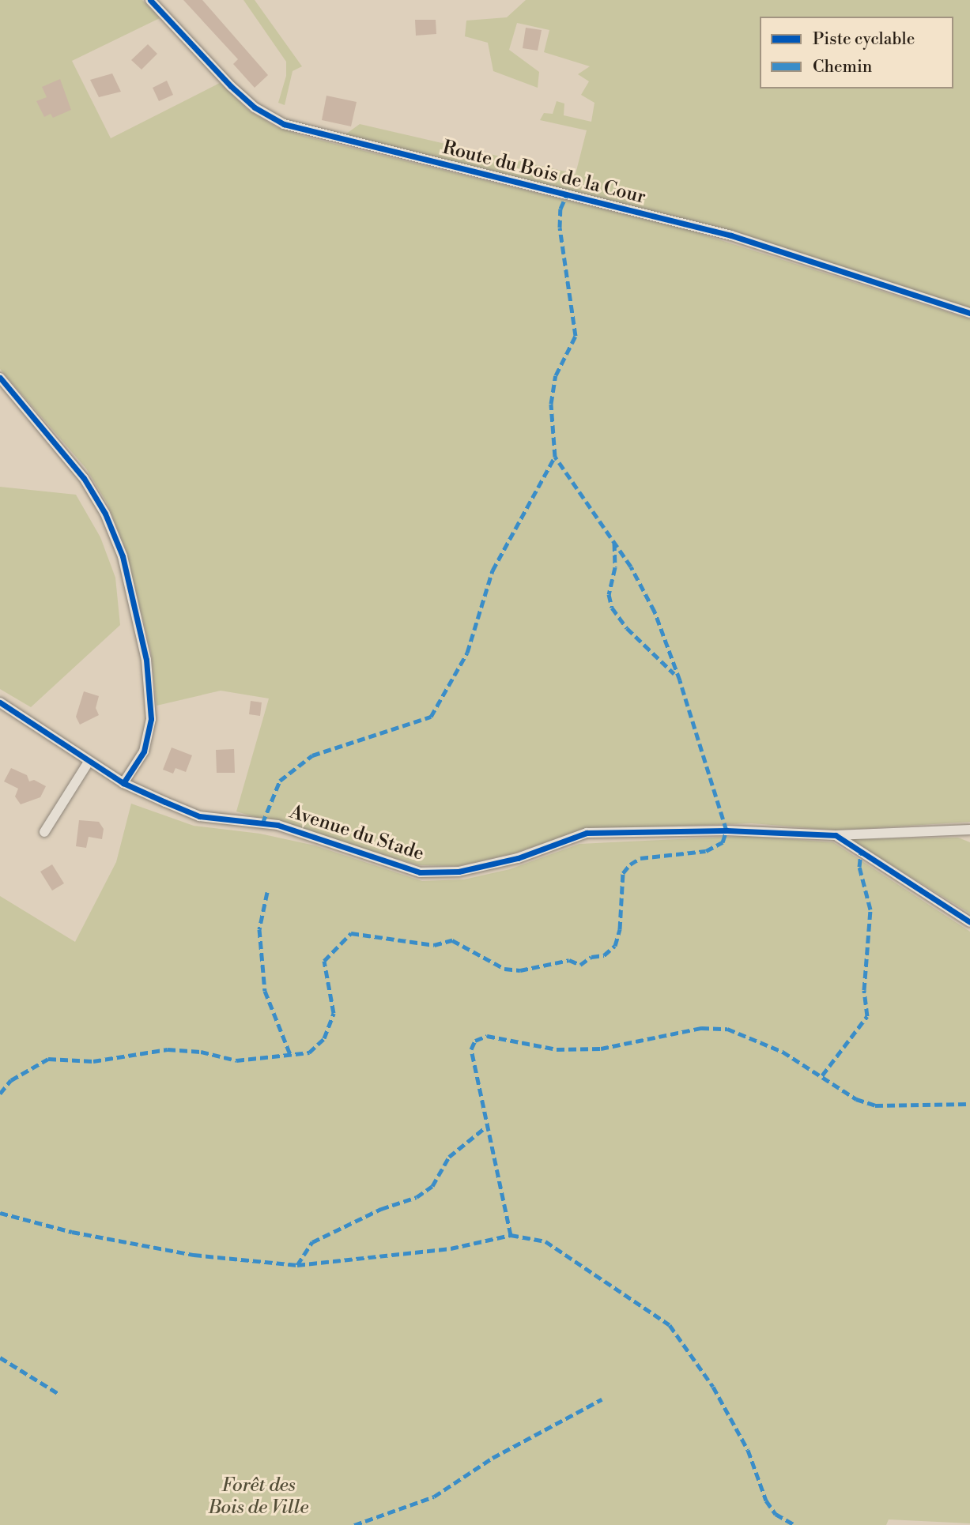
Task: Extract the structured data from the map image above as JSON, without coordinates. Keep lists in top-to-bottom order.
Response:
{
  "streets": {
    "street": ["Route du Bois de la Cour", "Avenue du Stade"]
  },
  "parks": ["Forêt des Bois de Ville"],
  "legend": ["Piste cyclable", "Chemin"]
}
